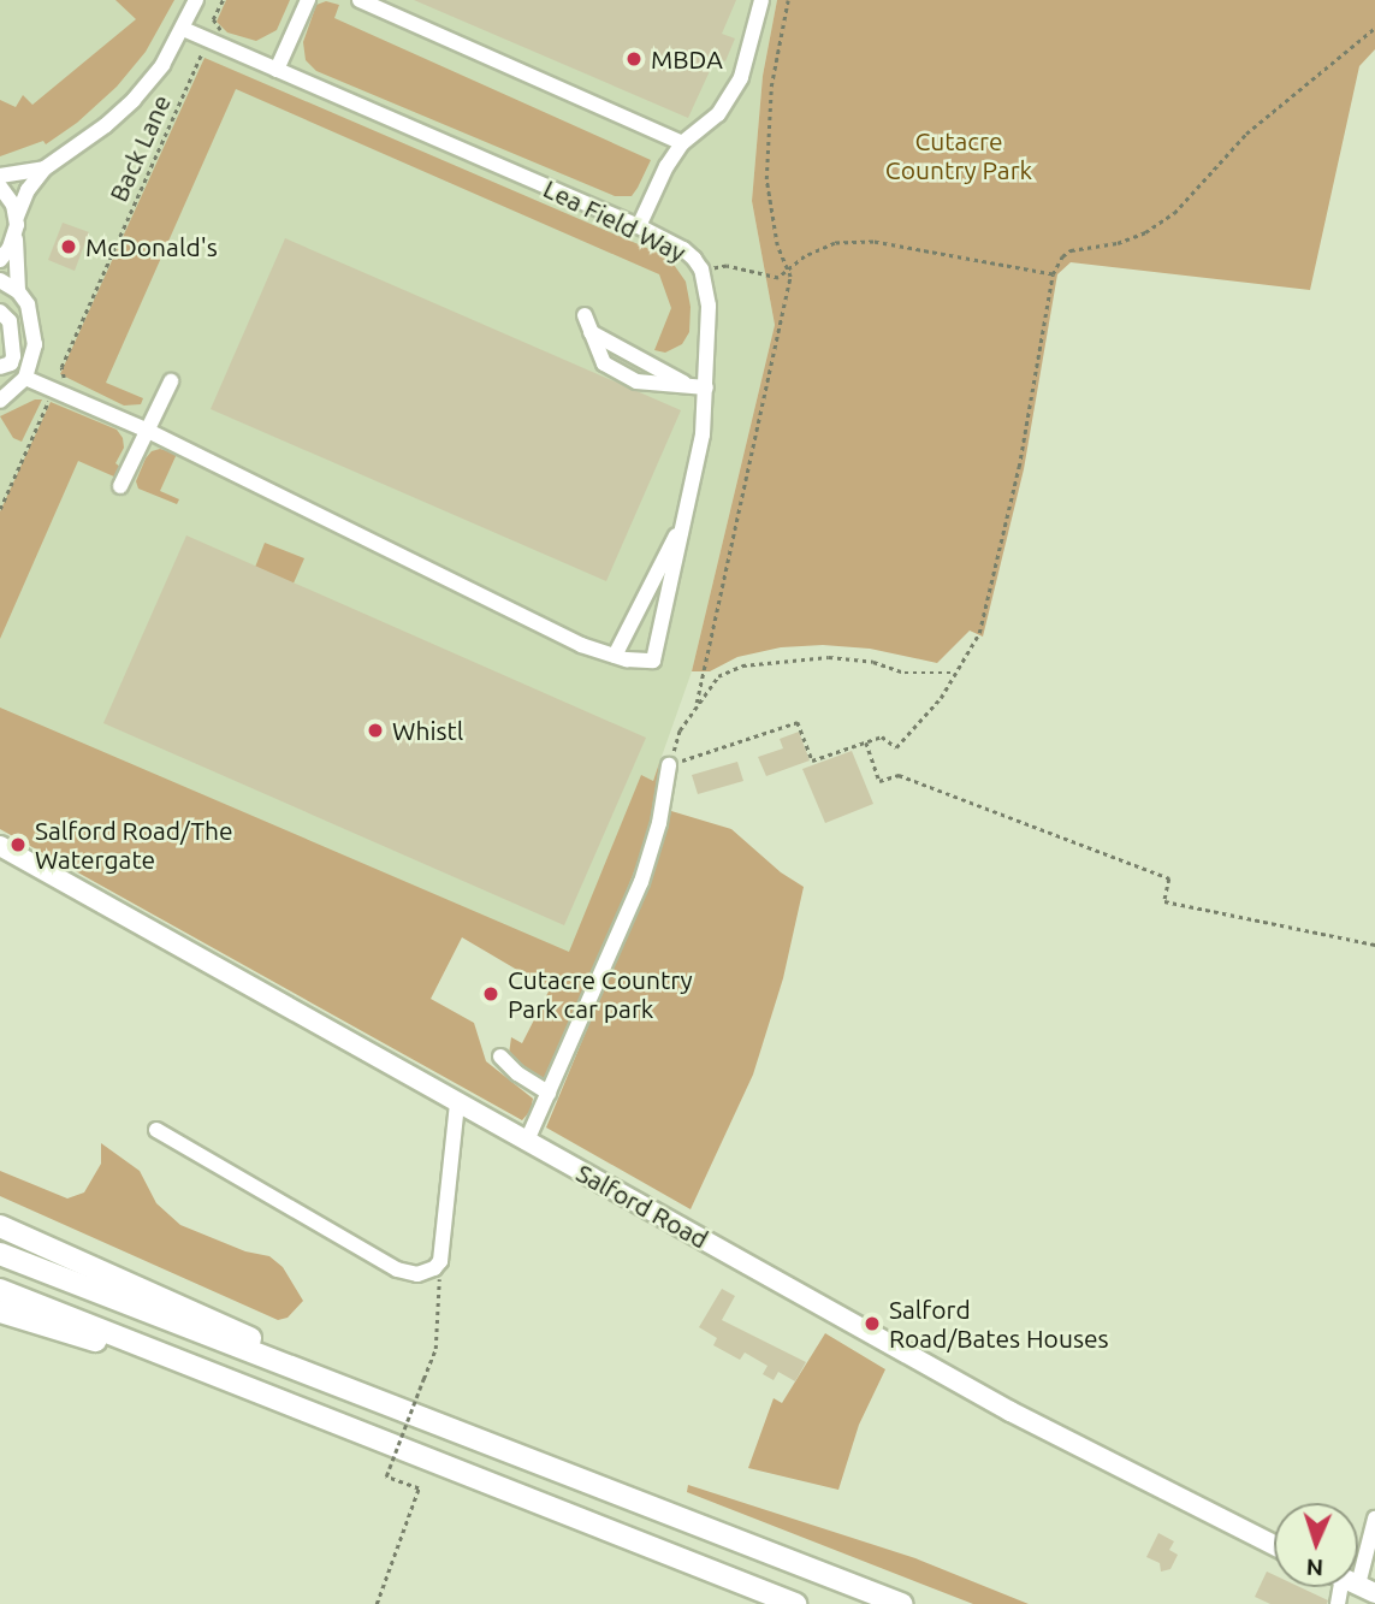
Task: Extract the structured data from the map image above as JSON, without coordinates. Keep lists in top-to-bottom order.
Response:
{
  "streets": {
    "main road": ["Salford Road"],
    "street": ["Lea Field Way"],
    "path": ["Back Lane"]
  },
  "crossings": [
    ["Back Lane", "Lea Field Way"]
  ],
  "parks": ["Cutacre Country Park"],
  "places": [
    "MBDA",
    "McDonald's",
    "Whistl",
    "Salford Road/The Watergate",
    "Cutacre Country Park car park",
    "Salford Road/Bates Houses"
  ],
  "north": "bottom"
}
